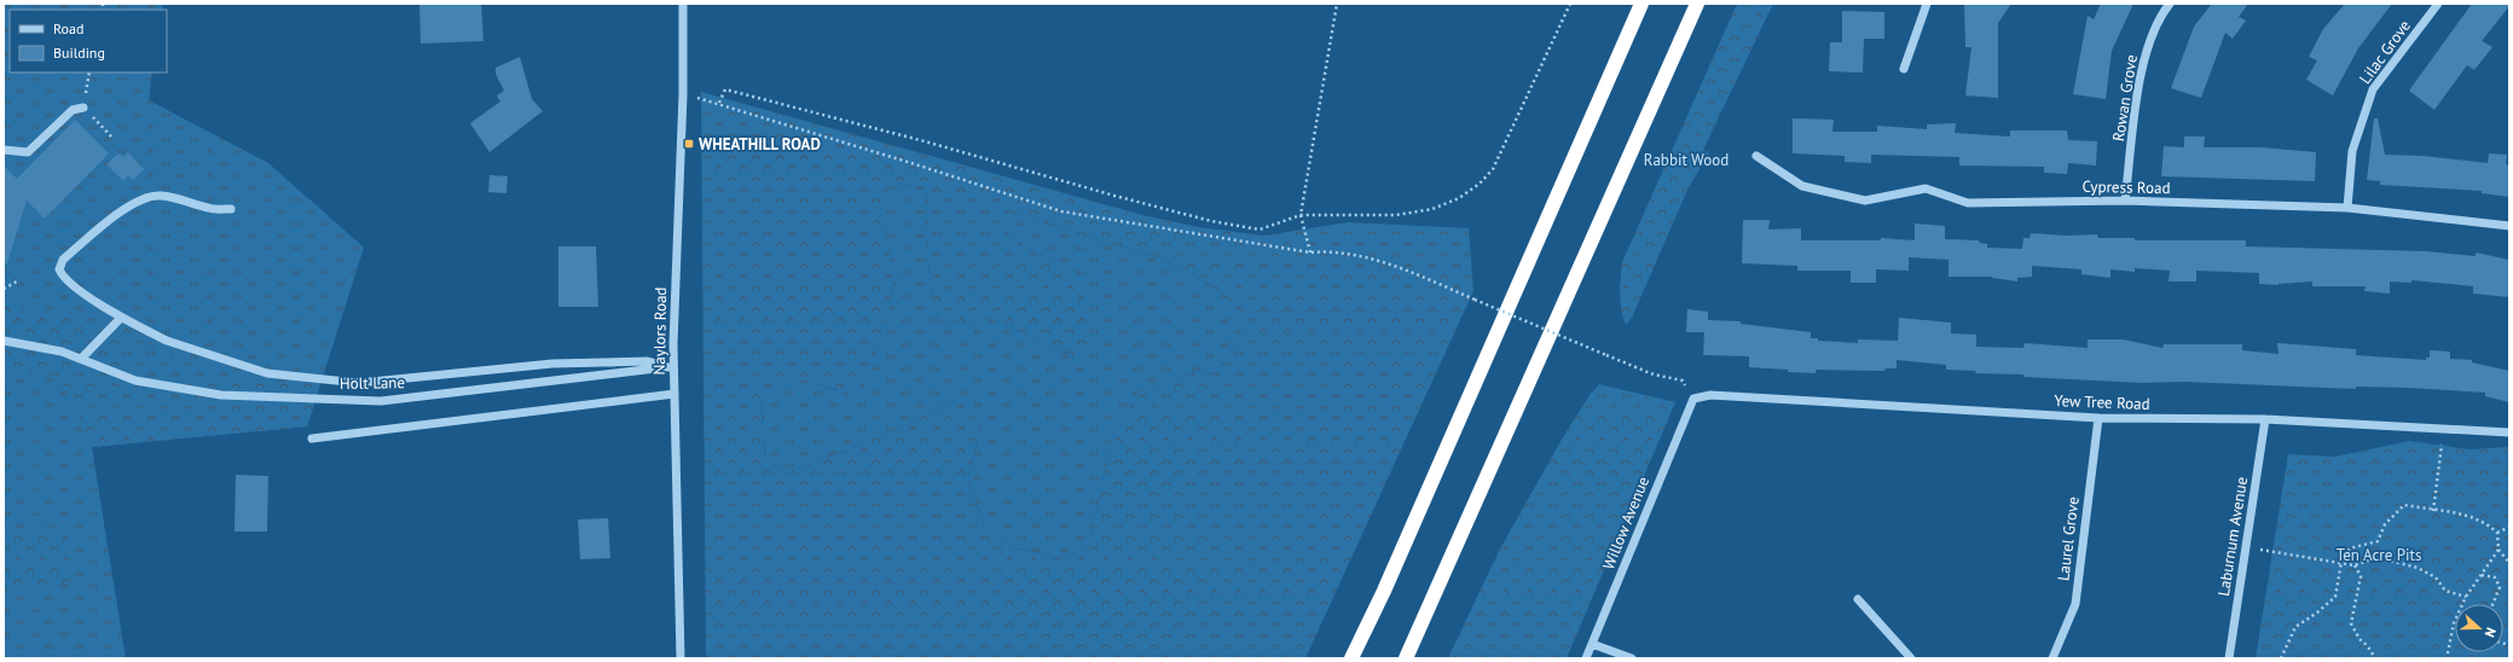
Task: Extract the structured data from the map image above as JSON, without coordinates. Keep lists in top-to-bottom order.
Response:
{
  "streets": {
    "street": [
      "Lilac Grove",
      "Rowan Grove",
      "Cypress Road",
      "Naylors Road",
      "Holt Lane",
      "Yew Tree Road",
      "Willow Avenue",
      "Laburnum Avenue",
      "Laurel Grove"
    ]
  },
  "crossings": [
    ["Lilac Grove", "Cypress Road"],
    ["Rowan Grove", "Cypress Road"],
    ["Naylors Road", "Holt Lane"],
    ["Yew Tree Road", "Willow Avenue"],
    ["Yew Tree Road", "Laburnum Avenue"],
    ["Yew Tree Road", "Laurel Grove"]
  ],
  "parks": ["Rabbit Wood", "Ten Acre Pits"],
  "places": {
    "transit": ["WHEATHILL ROAD"]
  },
  "legend": ["Road", "Building"],
  "north": "right"
}
